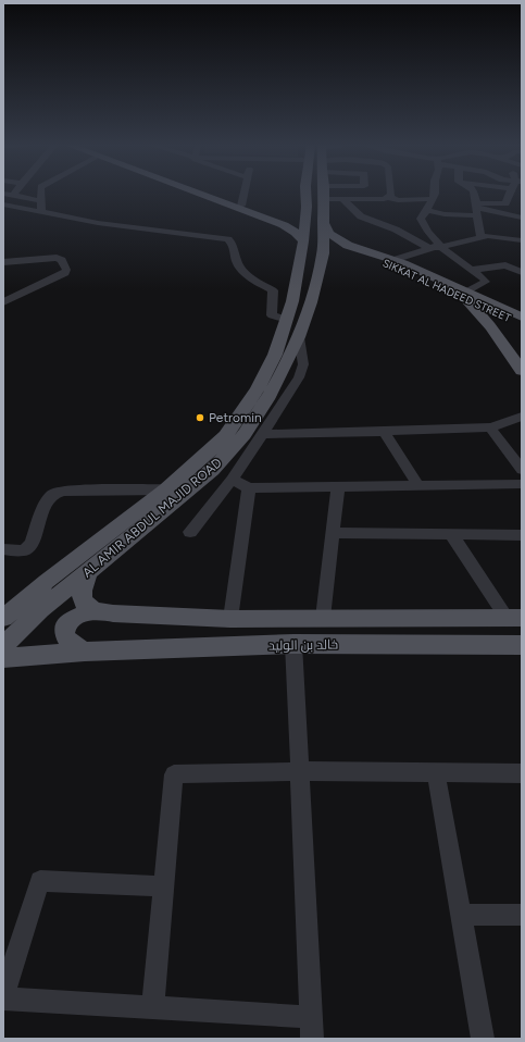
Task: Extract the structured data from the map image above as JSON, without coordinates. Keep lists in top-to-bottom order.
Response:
{
  "streets": {
    "main road": ["SIKKAT AL HADEED STREET", "AL AMIR ABDUL MAJID ROAD", "خالد بن الوليد"]
  },
  "crossings": [
    ["SIKKAT AL HADEED STREET", "AL AMIR ABDUL MAJID ROAD"]
  ],
  "places": ["Petromin"]
}
